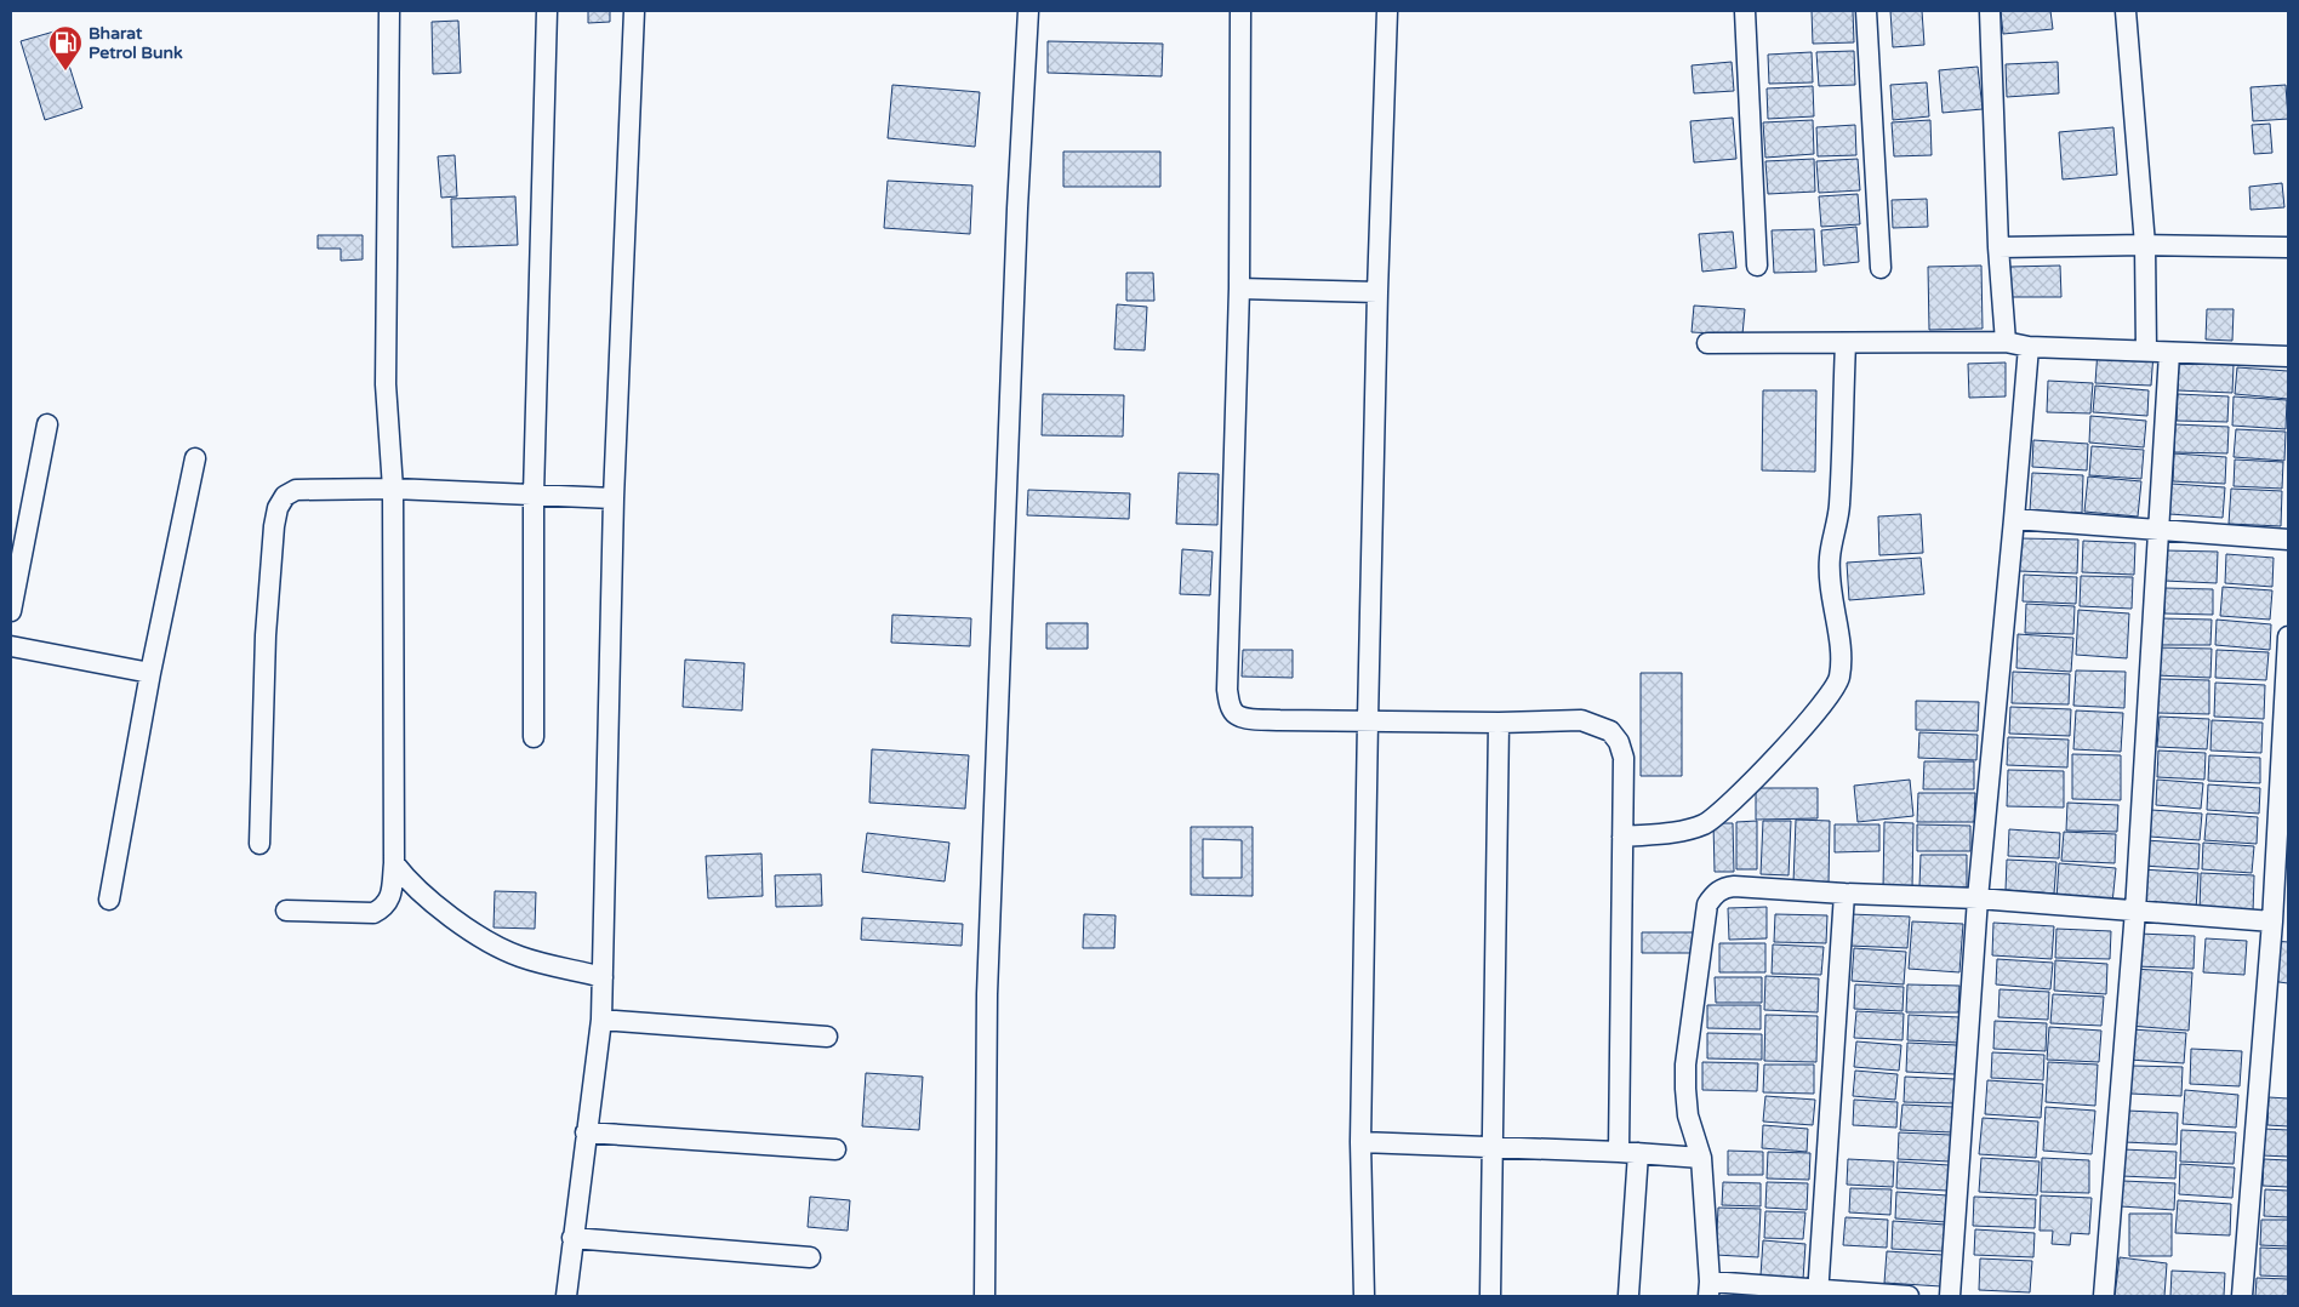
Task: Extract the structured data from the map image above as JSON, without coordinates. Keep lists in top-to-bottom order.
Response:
{
  "places": {
    "fuel station": ["Bharat Petrol Bunk"]
  }
}
